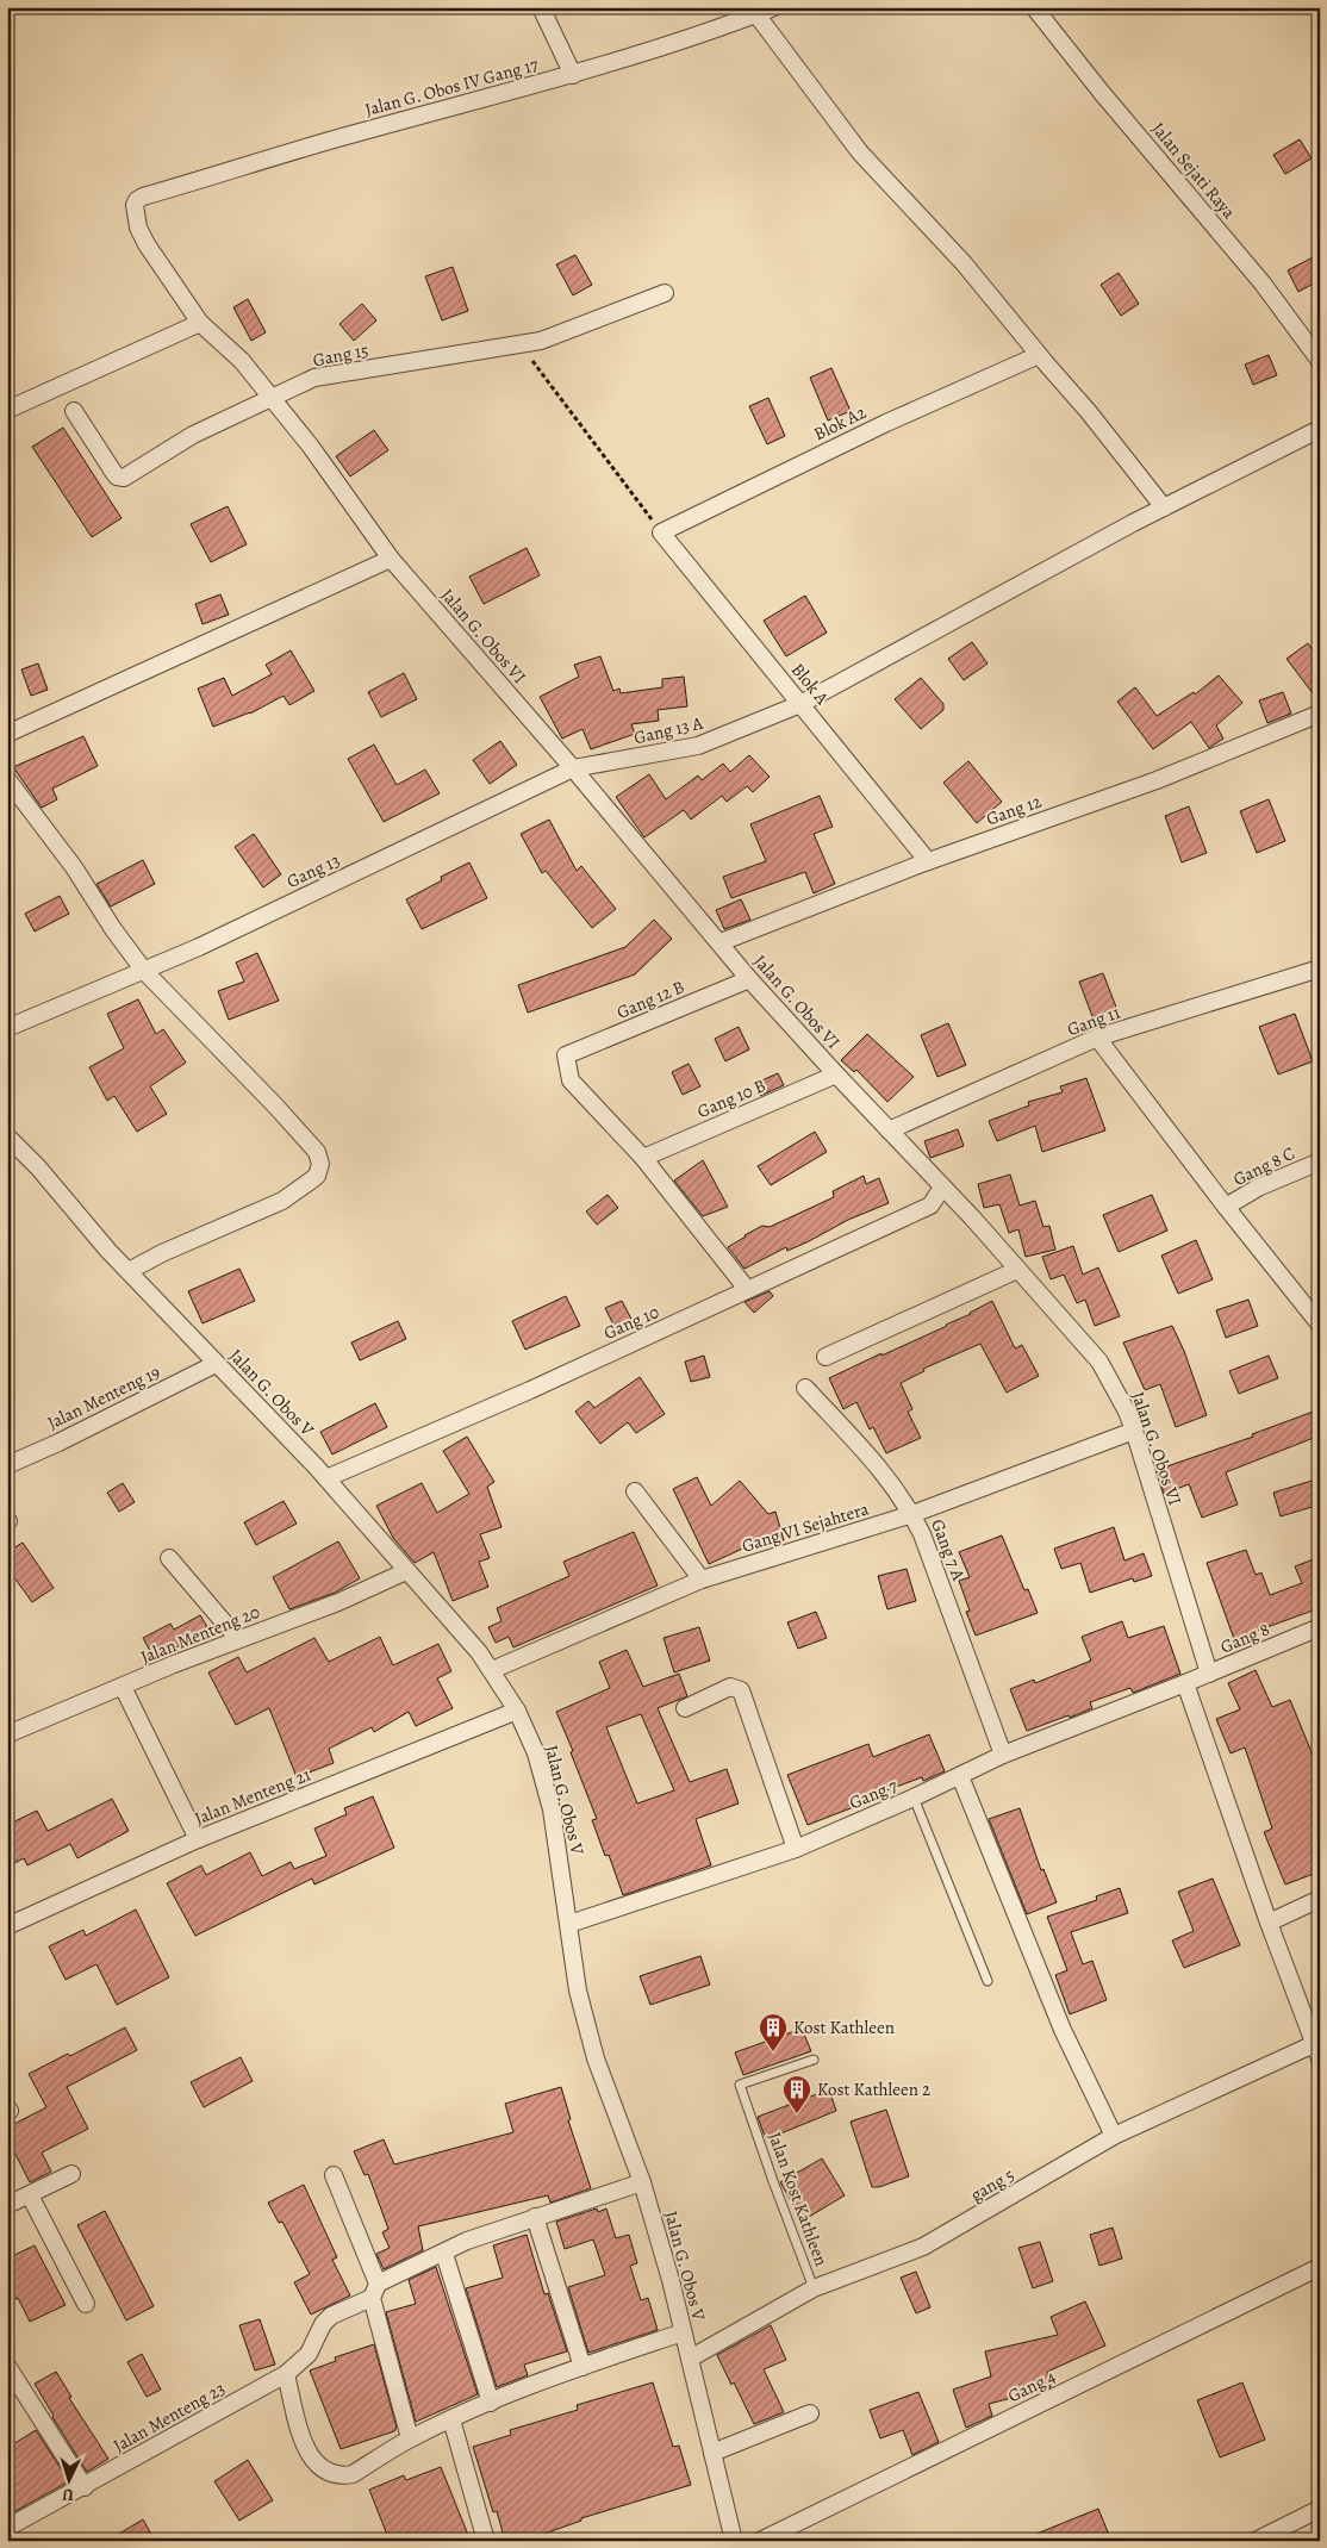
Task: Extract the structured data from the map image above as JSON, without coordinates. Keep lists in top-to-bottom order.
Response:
{
  "streets": {
    "street": [
      "Jalan G. Obos IV Gang 17",
      "Jalan Sejati Raya",
      "Gang 15",
      "Blok A2",
      "Jalan G. Obos VI",
      "Blok A",
      "Gang 13 A",
      "Gang 12",
      "Gang 13",
      "Gang 12 B",
      "Gang 11",
      "Gang 10 B",
      "Gang 8 C",
      "Gang 10",
      "Jalan G. Obos V",
      "Jalan Menteng 19",
      "Gang VI Sejahtera",
      "Gang 7 A",
      "Jalan Menteng 20",
      "Gang 8",
      "Gang 7",
      "Jalan Menteng 21",
      "gang 5",
      "Gang 4",
      "Jalan Menteng 23"
    ],
    "lane": ["Jalan Kost Kathleen"]
  },
  "crossings": [
    ["Jalan G. Obos IV Gang 17", "Jalan G. Obos VI"],
    ["Gang 15", "Jalan G. Obos VI"],
    ["Blok A2", "Blok A"],
    ["Jalan G. Obos VI", "Gang 13 A"],
    ["Jalan G. Obos VI", "Gang 12"],
    ["Jalan G. Obos VI", "Gang 13"],
    ["Jalan G. Obos VI", "Gang 12 B"],
    ["Jalan G. Obos VI", "Gang 11"],
    ["Jalan G. Obos VI", "Gang 10 B"],
    ["Jalan G. Obos VI", "Gang 10"],
    ["Jalan G. Obos VI", "Gang VI Sejahtera"],
    ["Jalan G. Obos VI", "Gang 8"],
    ["Blok A", "Gang 13 A"],
    ["Blok A", "Gang 12"],
    ["Gang 13 A", "Gang 13"],
    ["Gang 12 B", "Gang 10 B"],
    ["Gang 10", "Jalan G. Obos V"],
    ["Jalan G. Obos V", "Jalan Menteng 19"],
    ["Jalan G. Obos V", "Gang VI Sejahtera"],
    ["Jalan G. Obos V", "Jalan Menteng 20"],
    ["Jalan G. Obos V", "Gang 7"],
    ["Jalan G. Obos V", "Jalan Menteng 21"],
    ["Jalan G. Obos V", "gang 5"],
    ["Jalan G. Obos V", "Jalan Menteng 23"],
    ["Gang VI Sejahtera", "Gang 7 A"],
    ["Gang 7 A", "Gang 7"],
    ["Gang 8", "Gang 7"],
    ["gang 5", "Jalan Kost Kathleen"]
  ],
  "places": {
    "building": ["Kost Kathleen", "Kost Kathleen 2"]
  },
  "north": "bottom"
}
